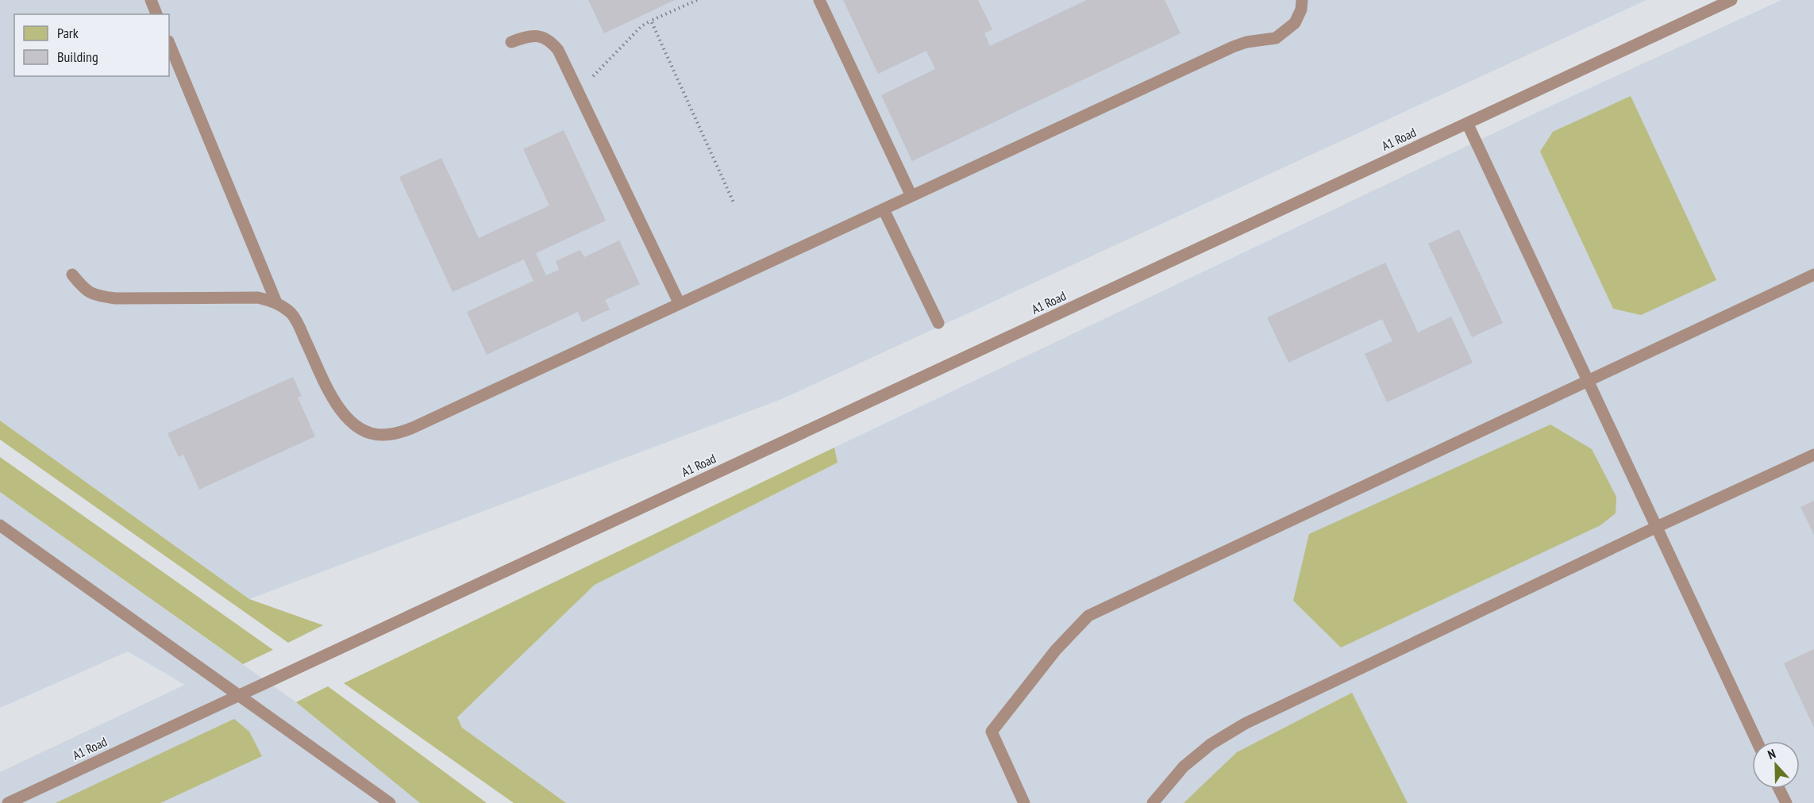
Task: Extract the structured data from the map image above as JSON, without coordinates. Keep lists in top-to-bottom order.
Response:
{
  "streets": {
    "lane": ["A1 Road"]
  },
  "legend": ["Park", "Building"],
  "north": "top"
}
